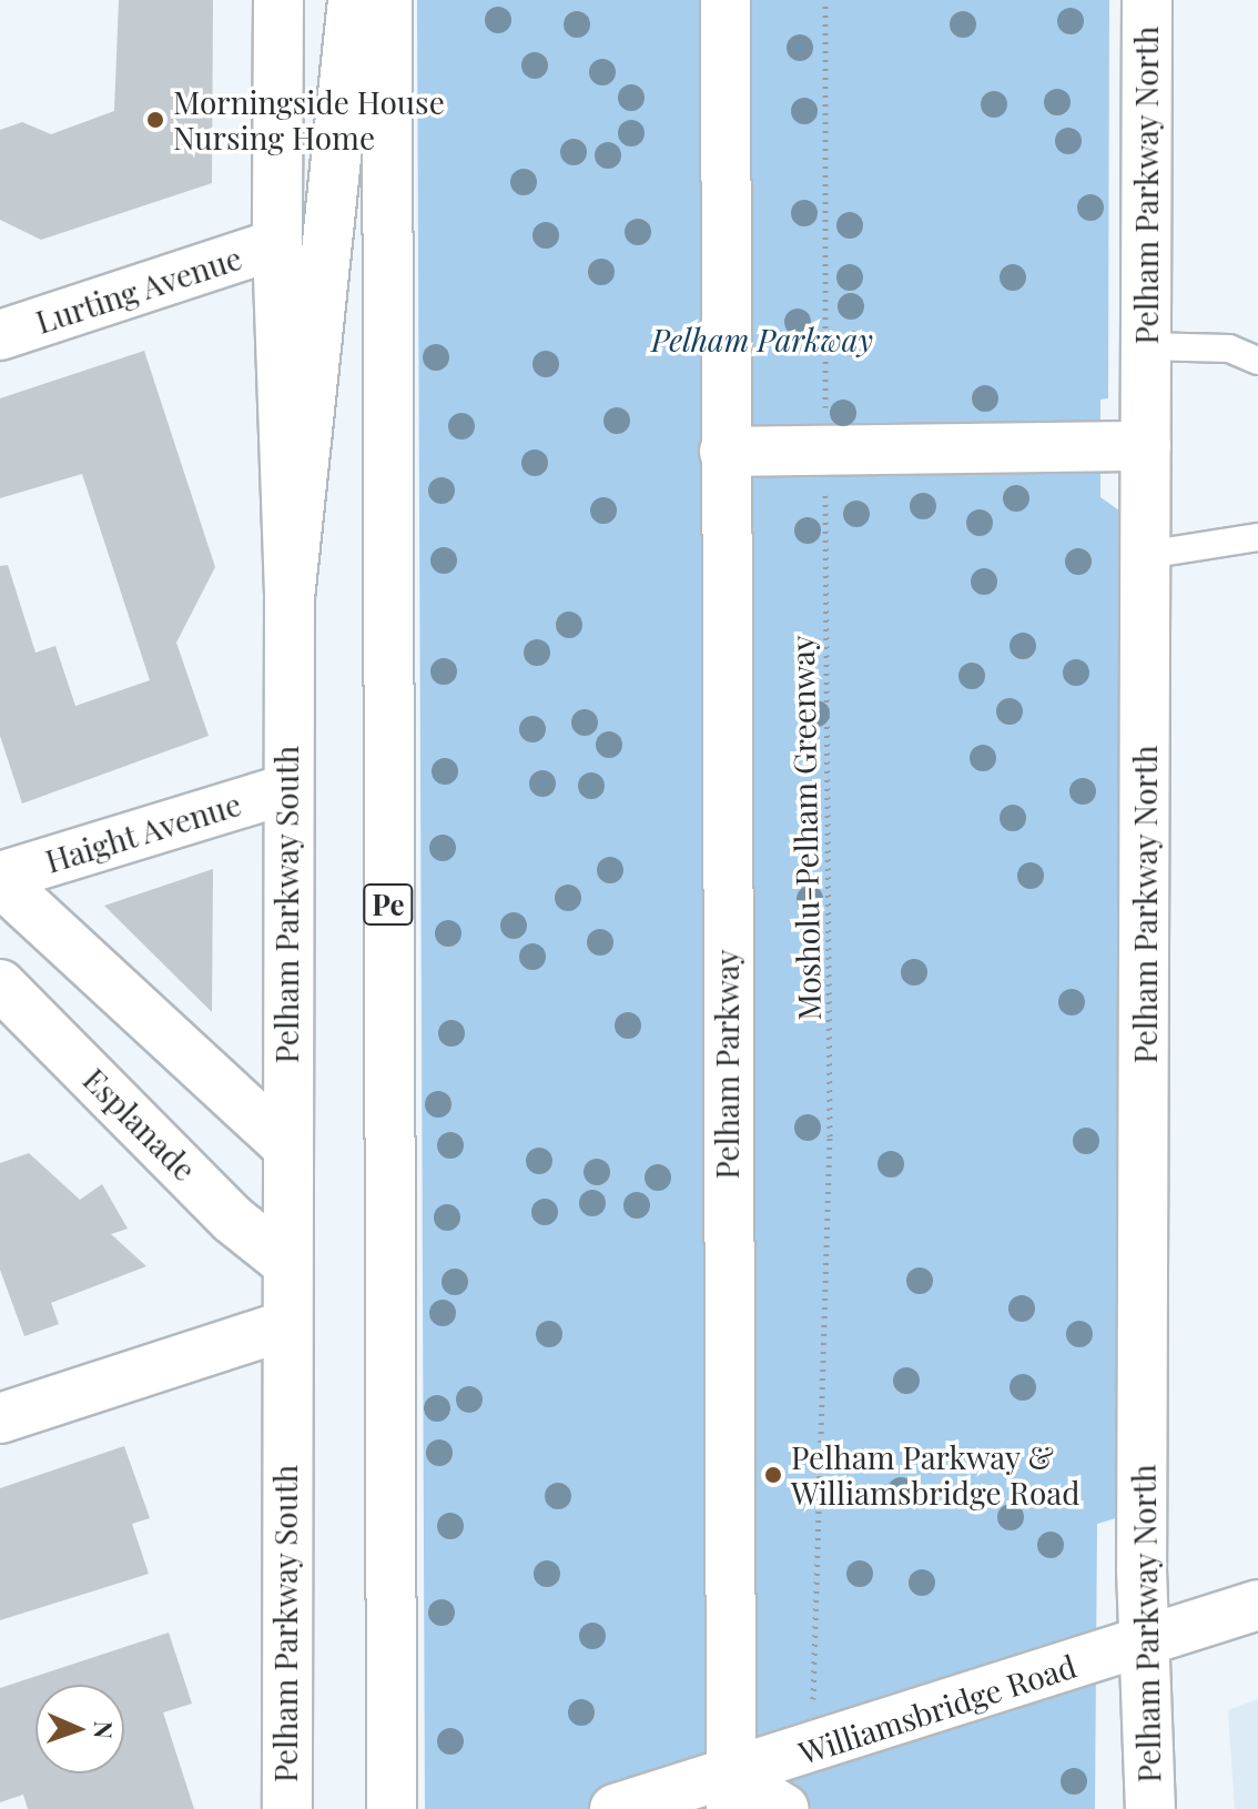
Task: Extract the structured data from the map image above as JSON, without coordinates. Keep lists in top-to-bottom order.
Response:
{
  "streets": {
    "street": [
      "Pelham Parkway North",
      "Lurting Avenue",
      "Haight Avenue",
      "Pelham Parkway South",
      "Pe",
      "Pelham Parkway",
      "Esplanade",
      "Williamsbridge Road"
    ],
    "path": ["Mosholu-Pelham Greenway"]
  },
  "crossings": [
    ["Pelham Parkway North", "Williamsbridge Road"],
    ["Lurting Avenue", "Pelham Parkway South"],
    ["Haight Avenue", "Pelham Parkway South"],
    ["Pelham Parkway South", "Esplanade"],
    ["Pelham Parkway", "Williamsbridge Road"]
  ],
  "parks": ["Pelham Parkway"],
  "places": ["Morningside House Nursing Home", "Pelham Parkway & Williamsbridge Road"],
  "north": "right"
}
